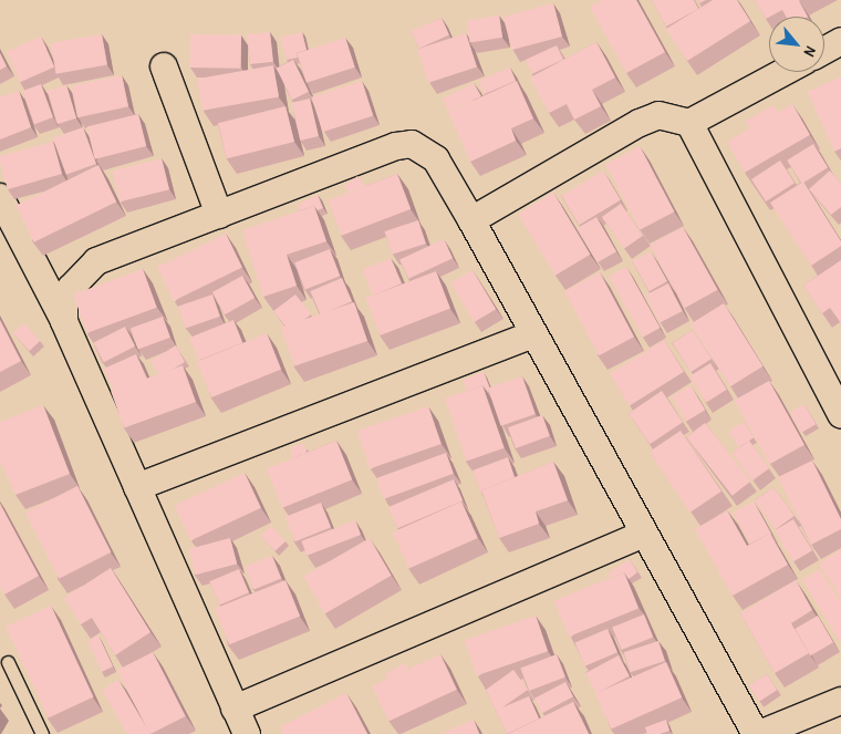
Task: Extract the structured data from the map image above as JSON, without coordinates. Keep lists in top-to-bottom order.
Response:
{
  "north": "bottom right"
}
